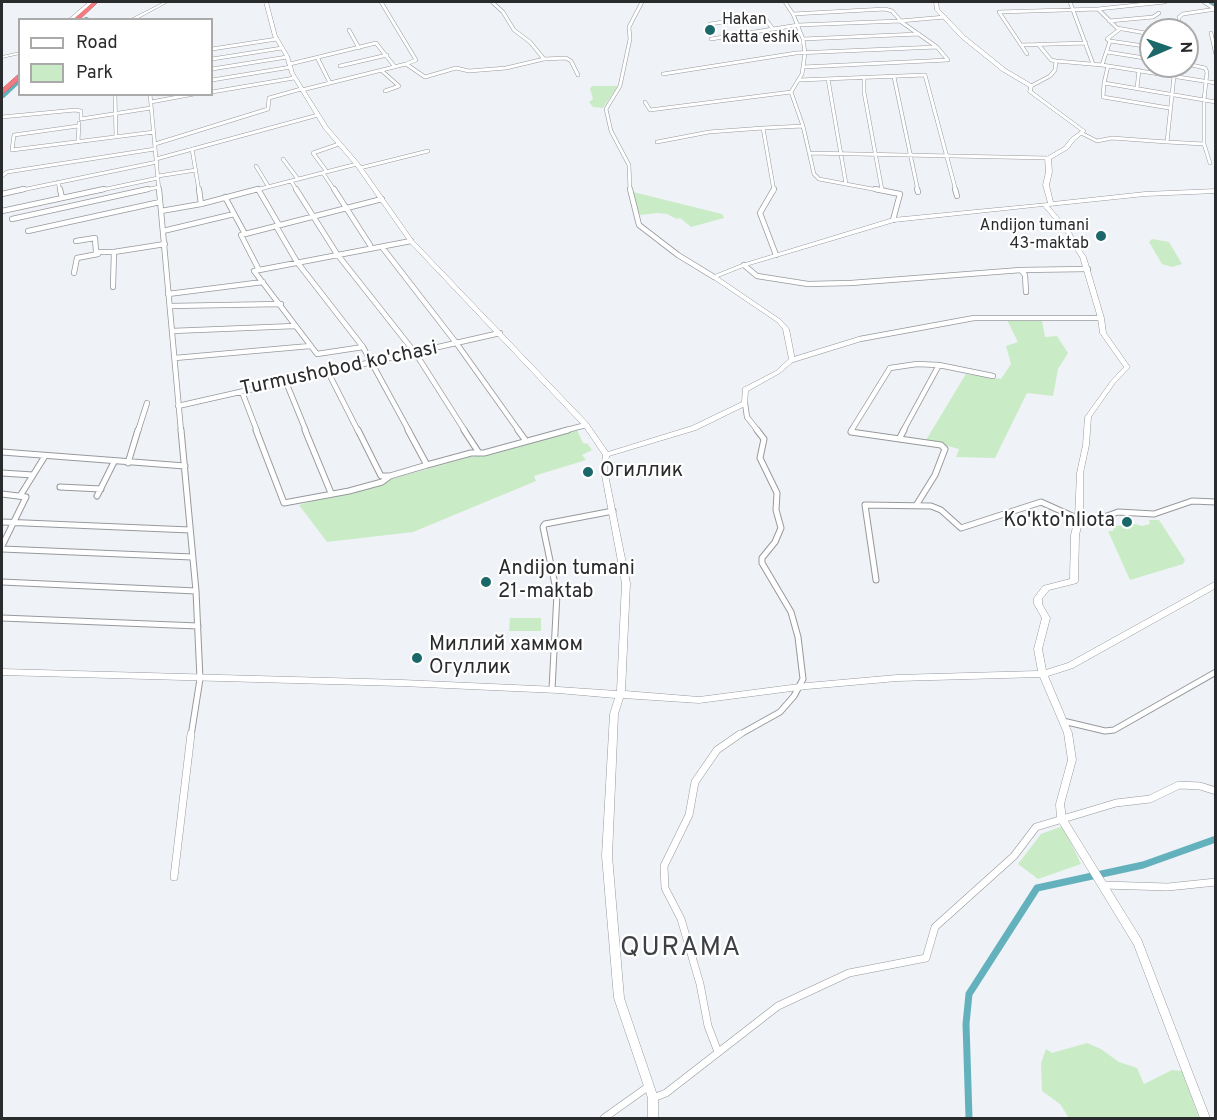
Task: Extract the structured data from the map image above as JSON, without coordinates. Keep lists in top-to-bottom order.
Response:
{
  "streets": {
    "street": ["Turmushobod ko'chasi"]
  },
  "districts": ["QURAMA"],
  "places": [
    "Hakan katta eshik",
    "Andijon tumani 43-maktab",
    "Огиллик",
    "Ko'kto'nliota",
    "Andijon tumani 21-maktab",
    "Миллий хаммом Огуллик"
  ],
  "legend": ["Road", "Park"],
  "north": "right"
}
